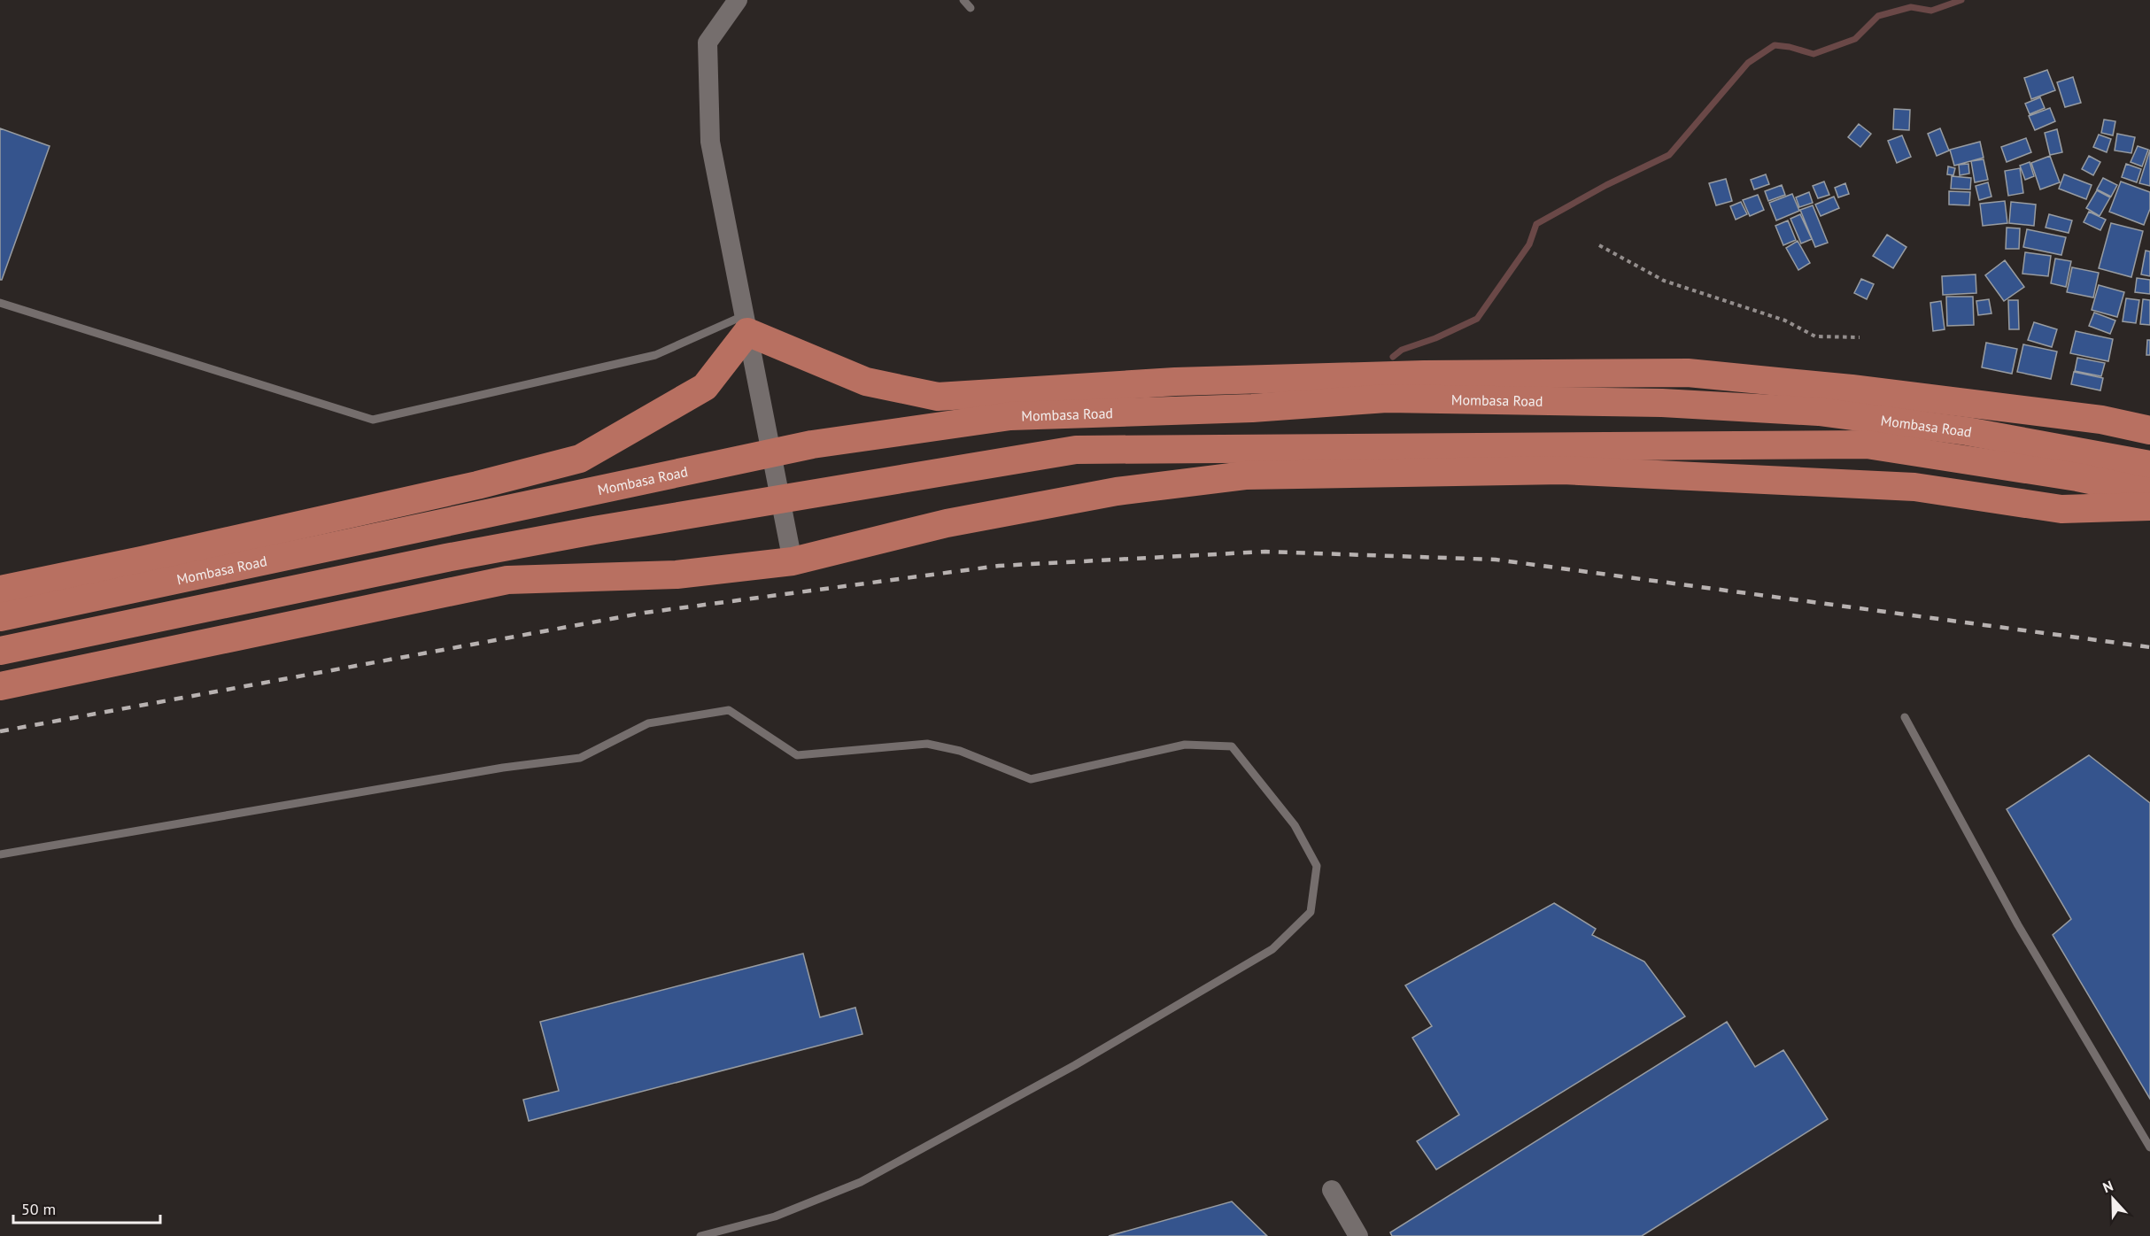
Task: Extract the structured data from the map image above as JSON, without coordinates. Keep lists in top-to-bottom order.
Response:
{
  "streets": {
    "highway": ["Mombasa Road"]
  },
  "scale_bar": "50 m",
  "north": "top"
}
